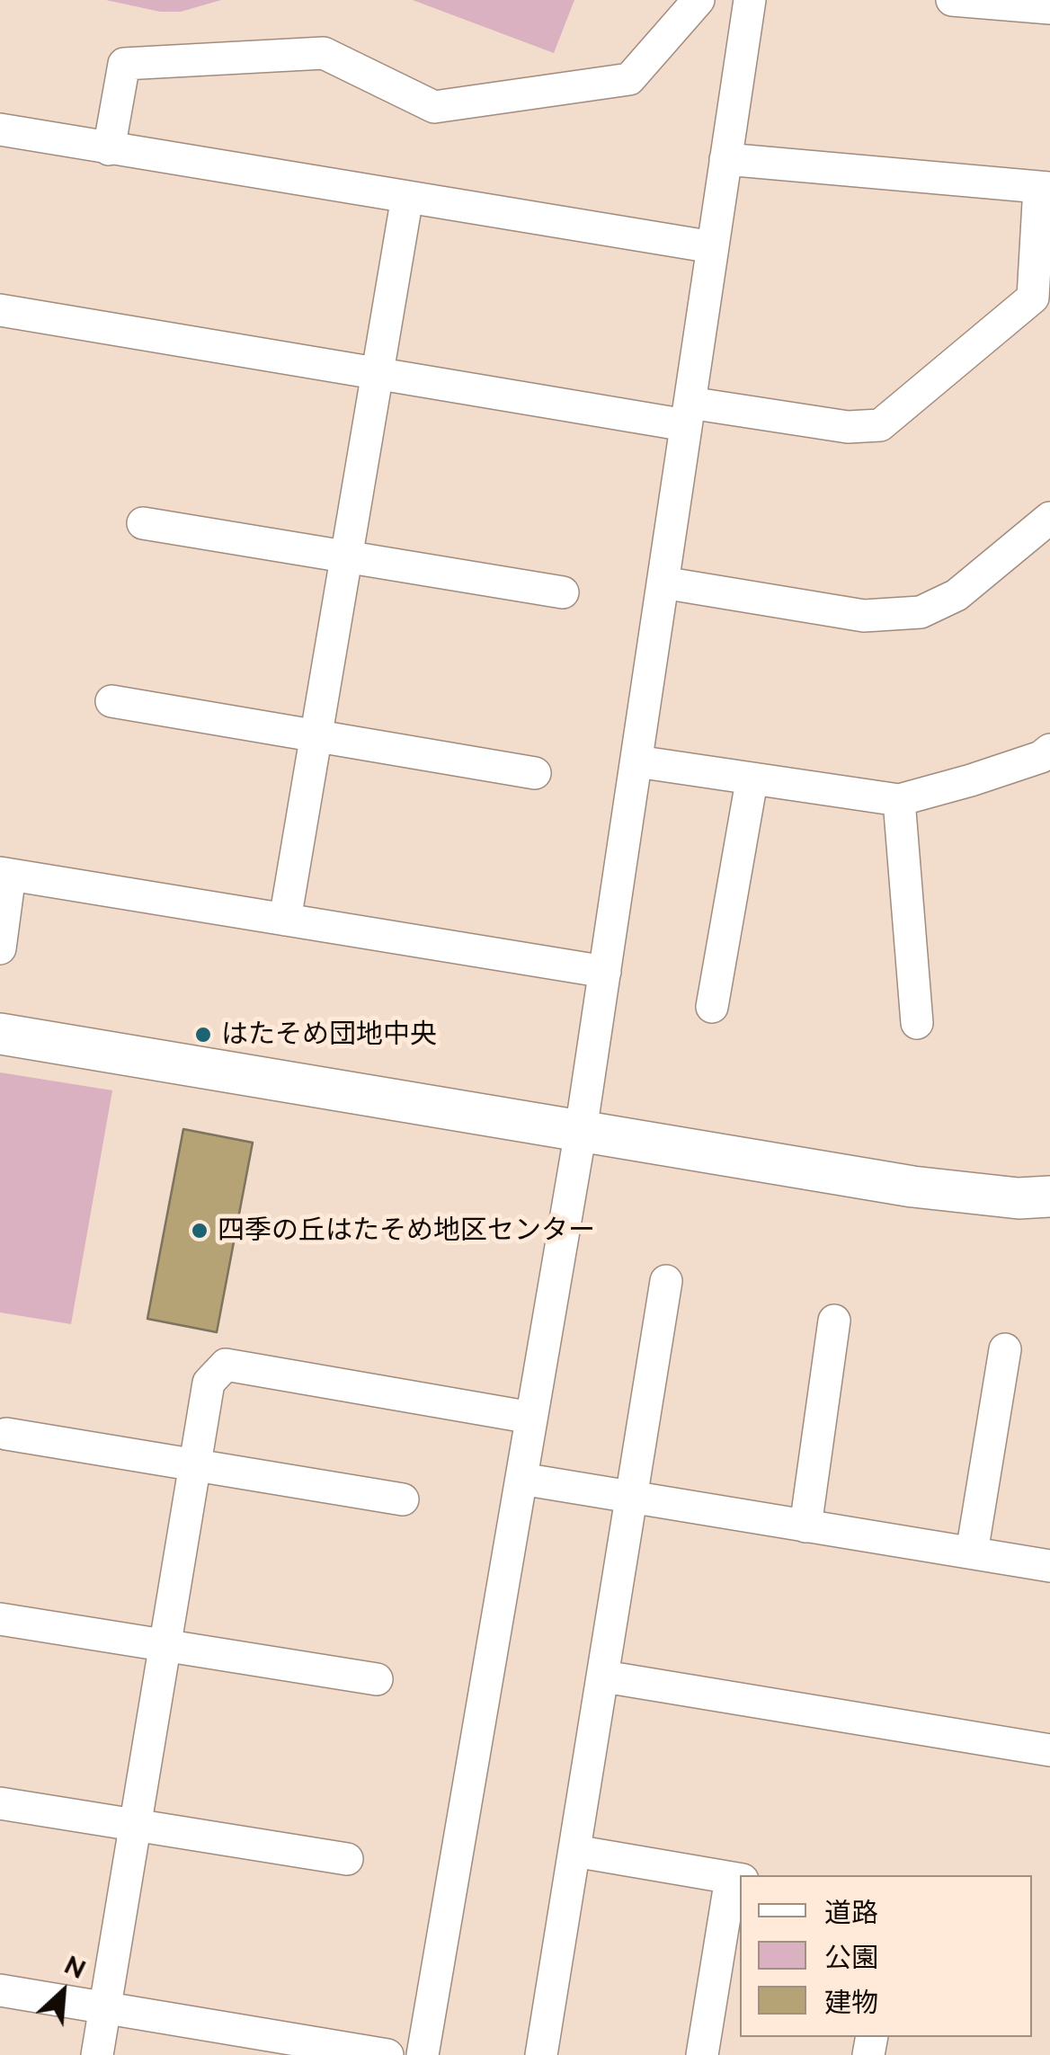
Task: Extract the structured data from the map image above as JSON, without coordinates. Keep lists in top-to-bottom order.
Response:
{
  "places": ["はたそめ団地中央", "四季の丘はたそめ地区センター"],
  "legend": ["道路", "公園", "建物"],
  "north": "top right"
}
